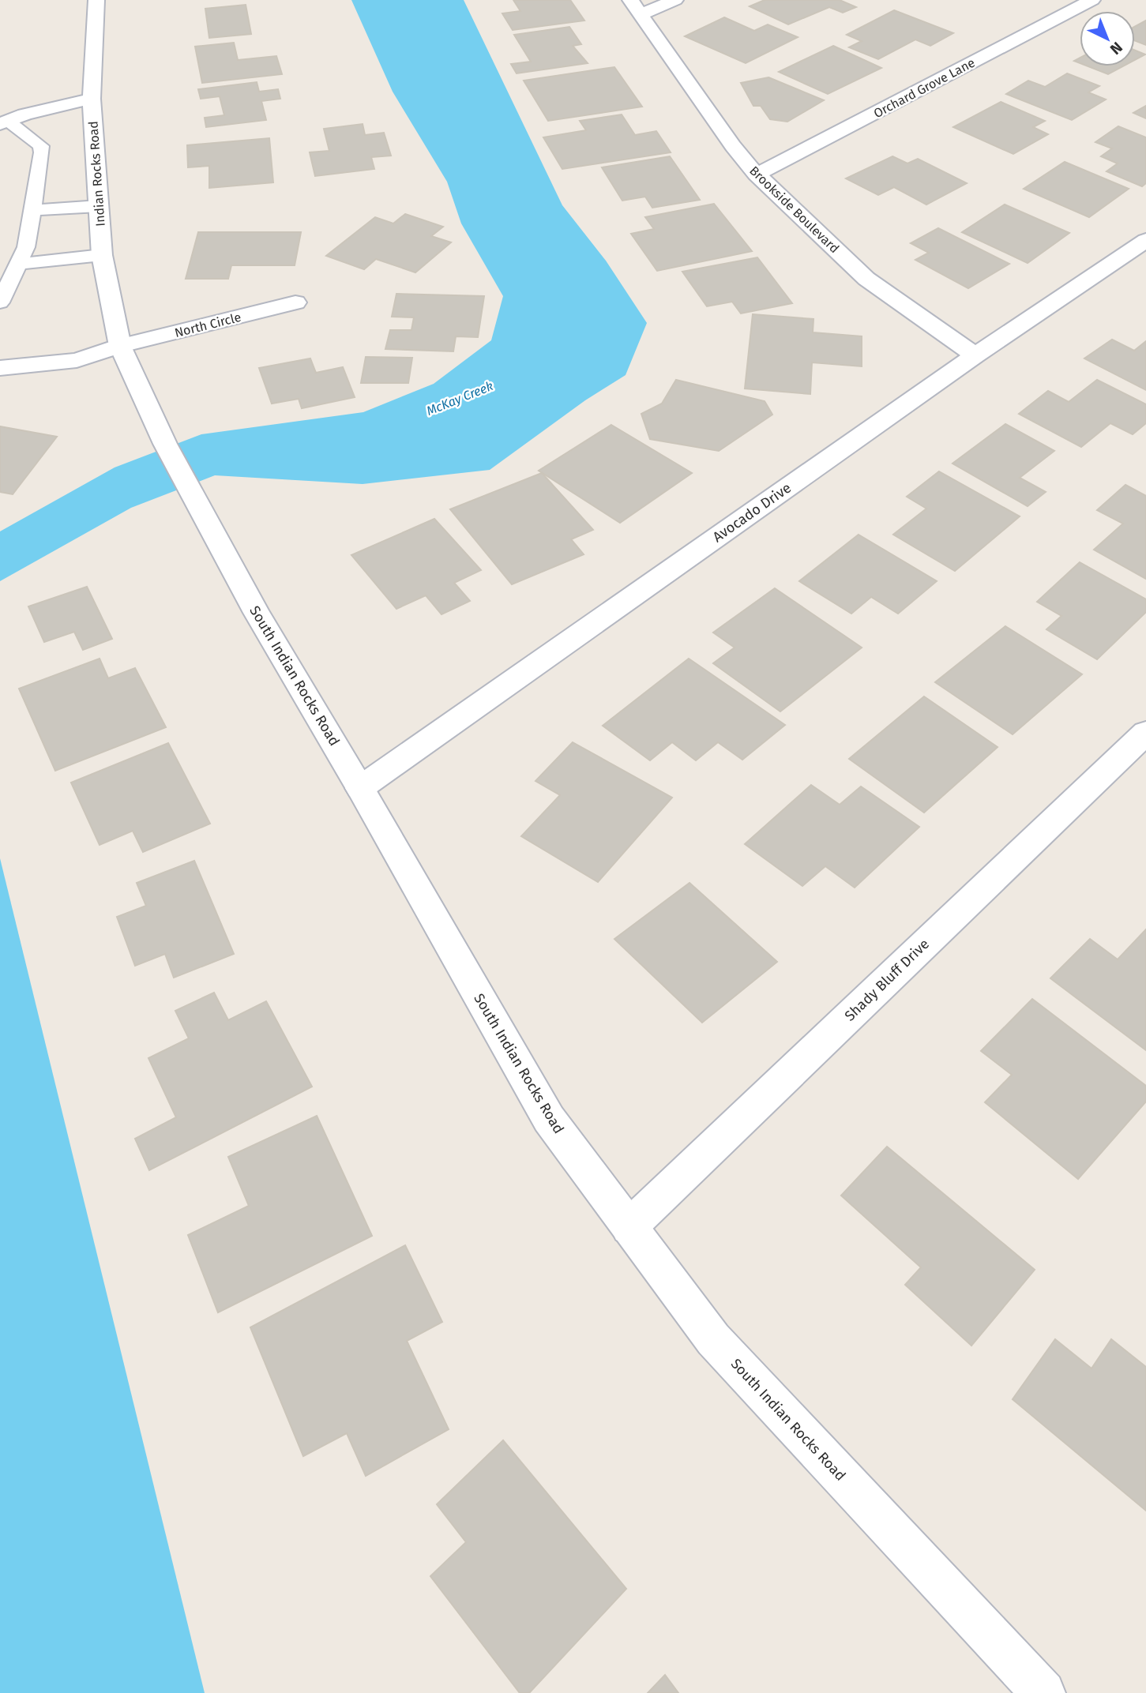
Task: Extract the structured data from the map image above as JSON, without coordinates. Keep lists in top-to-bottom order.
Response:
{
  "streets": {
    "street": [
      "Orchard Grove Lane",
      "Indian Rocks Road",
      "Brookside Boulevard",
      "North Circle",
      "Avocado Drive",
      "South Indian Rocks Road",
      "Shady Bluff Drive"
    ]
  },
  "crossings": [
    ["Orchard Grove Lane", "Brookside Boulevard"],
    ["Indian Rocks Road", "North Circle"],
    ["Indian Rocks Road", "South Indian Rocks Road"],
    ["Brookside Boulevard", "Avocado Drive"],
    ["North Circle", "South Indian Rocks Road"],
    ["Avocado Drive", "South Indian Rocks Road"],
    ["South Indian Rocks Road", "Shady Bluff Drive"]
  ],
  "water": ["McKay Creek"],
  "north": "bottom right"
}
